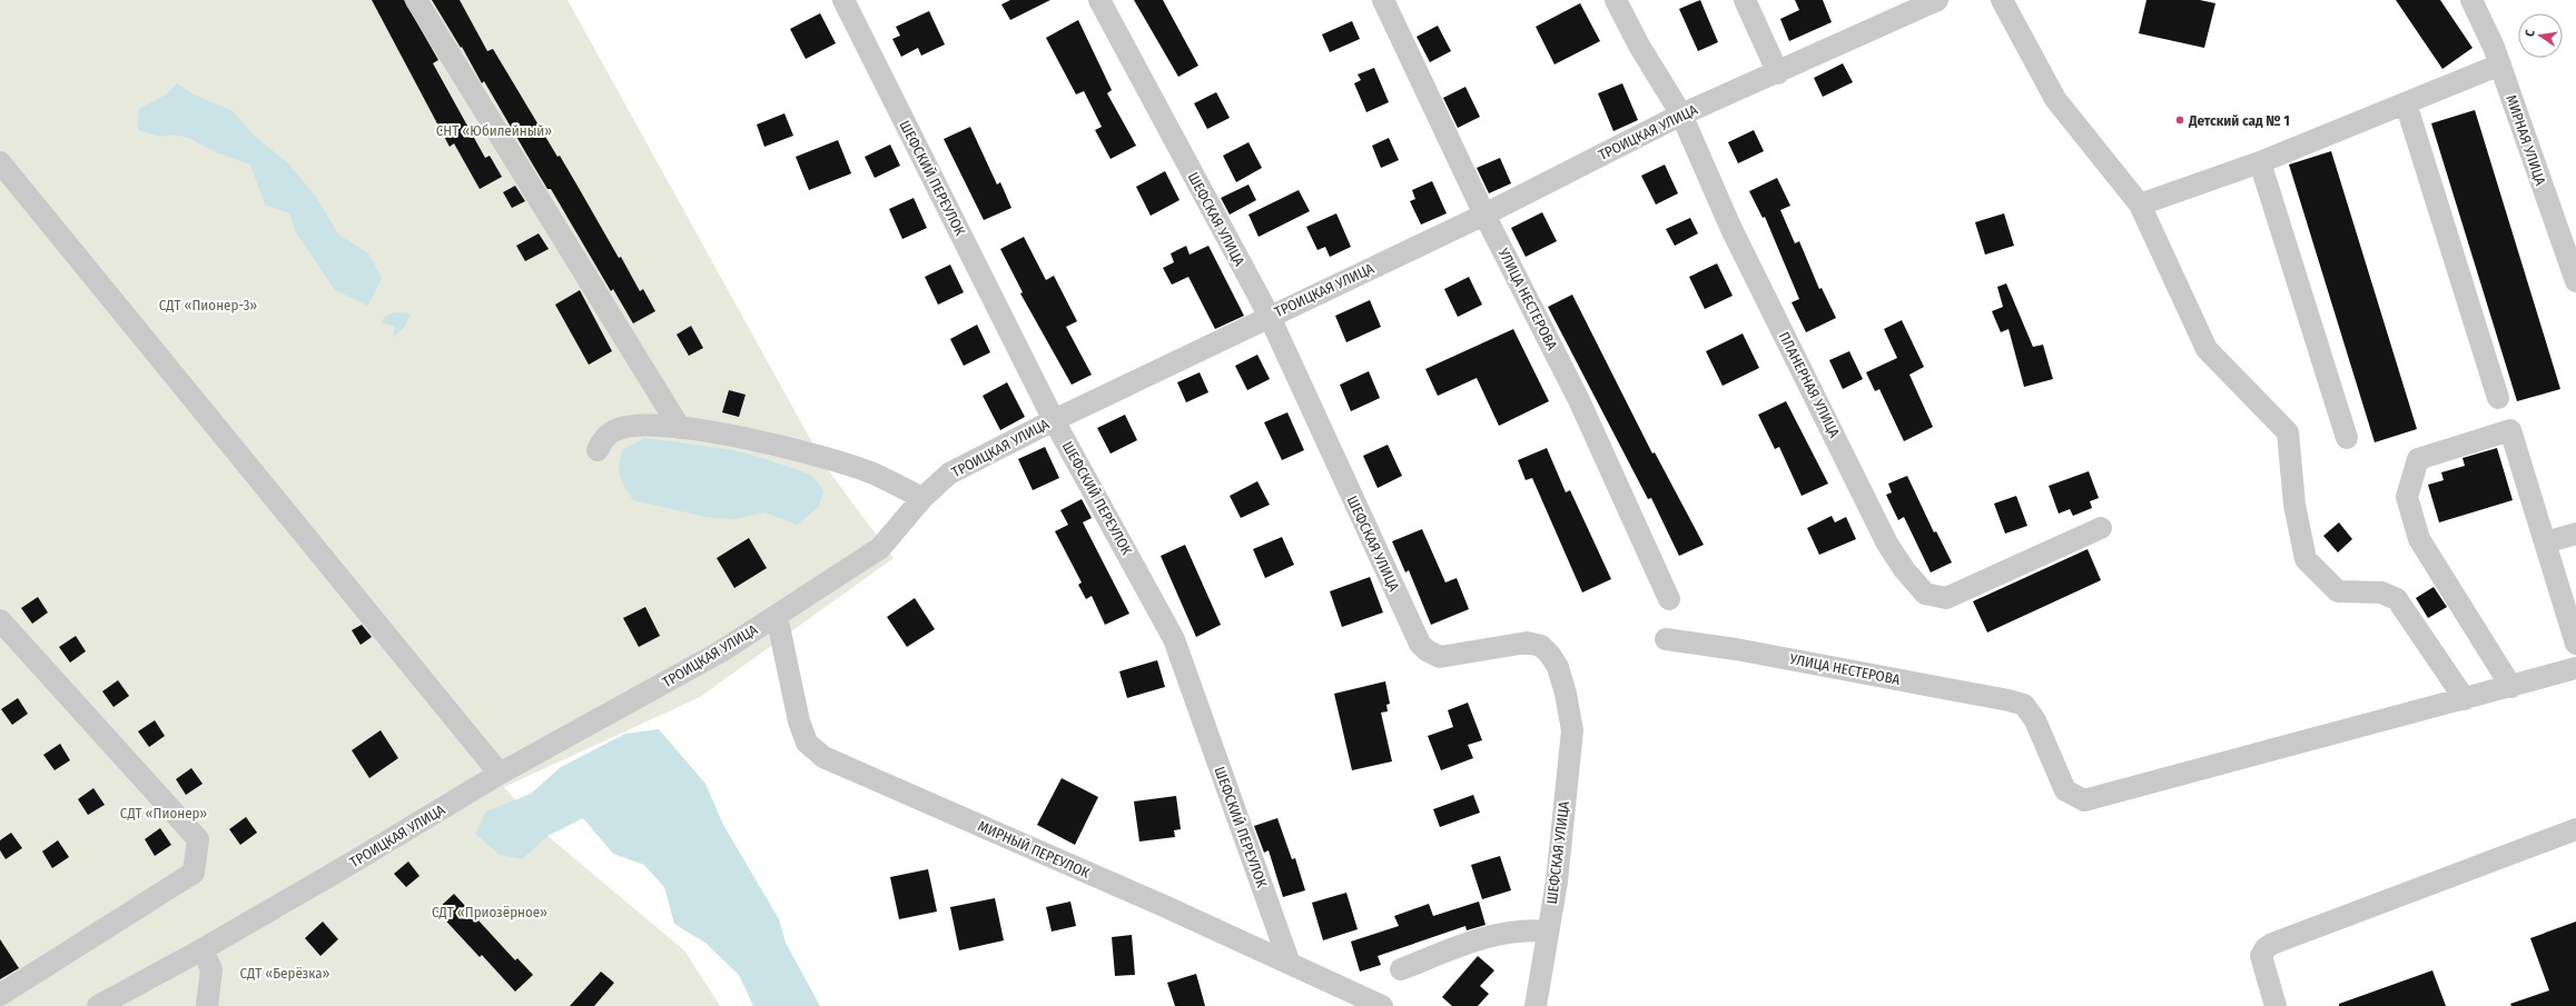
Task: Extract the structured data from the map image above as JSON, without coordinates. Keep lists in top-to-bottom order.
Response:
{
  "streets": {
    "street": [
      "ТРОИЦКАЯ УЛИЦА",
      "МИРНАЯ УЛИЦА",
      "ШЕФСКИЙ ПЕРЕУЛОК",
      "ШЕФСКАЯ УЛИЦА",
      "УЛИЦА НЕСТЕРОВА",
      "ПЛАНЕРНАЯ УЛИЦА",
      "МИРНЫЙ ПЕРЕУЛОК"
    ]
  },
  "crossings": [
    ["ТРОИЦКАЯ УЛИЦА", "ШЕФСКИЙ ПЕРЕУЛОК"],
    ["ТРОИЦКАЯ УЛИЦА", "ШЕФСКАЯ УЛИЦА"],
    ["ТРОИЦКАЯ УЛИЦА", "УЛИЦА НЕСТЕРОВА"],
    ["ТРОИЦКАЯ УЛИЦА", "ПЛАНЕРНАЯ УЛИЦА"],
    ["ТРОИЦКАЯ УЛИЦА", "МИРНЫЙ ПЕРЕУЛОК"],
    ["ШЕФСКИЙ ПЕРЕУЛОК", "МИРНЫЙ ПЕРЕУЛОК"]
  ],
  "parks": [
    "СНТ «Юбилейный»",
    "СДТ «Пионер-3»",
    "СДТ «Пионер»",
    "СДТ «Приозёрное»",
    "СДТ «Берёзка»"
  ],
  "places": ["Детский сад № 1"],
  "north": "left"
}
